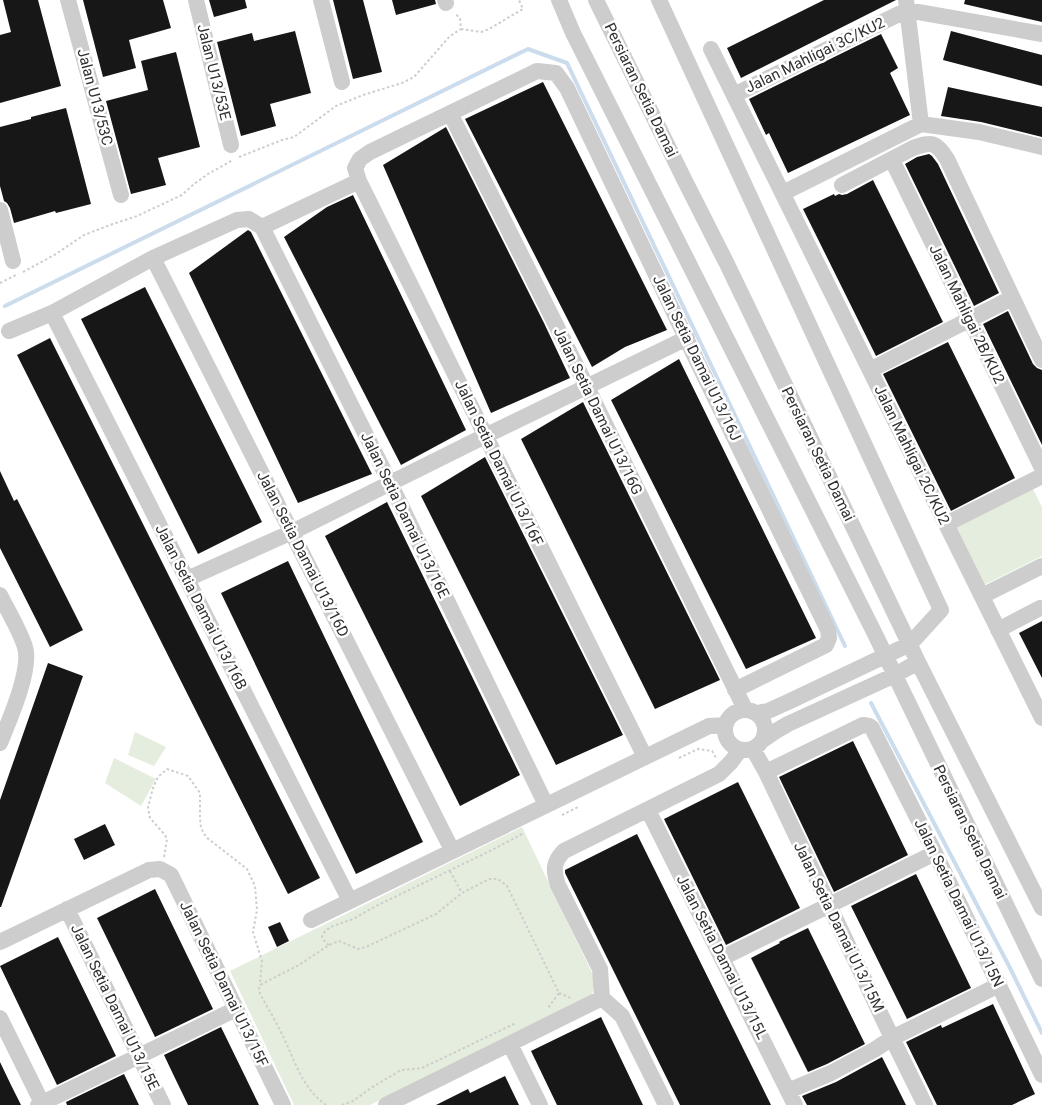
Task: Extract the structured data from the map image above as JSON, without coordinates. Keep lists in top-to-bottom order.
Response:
{
  "streets": {
    "street": [
      "Jalan Mahligai 3C/KU2",
      "Jalan U13/53E",
      "Persiaran Setia Damai",
      "Jalan U13/53C",
      "Jalan Mahligai 2B/KU2",
      "Jalan Setia Damai U13/16J",
      "Jalan Setia Damai U13/16G",
      "Jalan Mahligai 2C/KU2",
      "Jalan Setia Damai U13/16F",
      "Jalan Setia Damai U13/16E",
      "Jalan Setia Damai U13/16D",
      "Jalan Setia Damai U13/16B",
      "Jalan Setia Damai U13/15N",
      "Jalan Setia Damai U13/15M",
      "Jalan Setia Damai U13/15L",
      "Jalan Setia Damai U13/15F",
      "Jalan Setia Damai U13/15E"
    ]
  },
  "crossings": [
    ["Jalan Mahligai 3C/KU2", "Jalan Mahligai 2C/KU2"],
    ["Jalan Setia Damai U13/16J", "Jalan Setia Damai U13/16G"],
    ["Jalan Setia Damai U13/16G", "Jalan Setia Damai U13/15M"],
    ["Jalan Setia Damai U13/15N", "Jalan Setia Damai U13/15M"]
  ]
}
